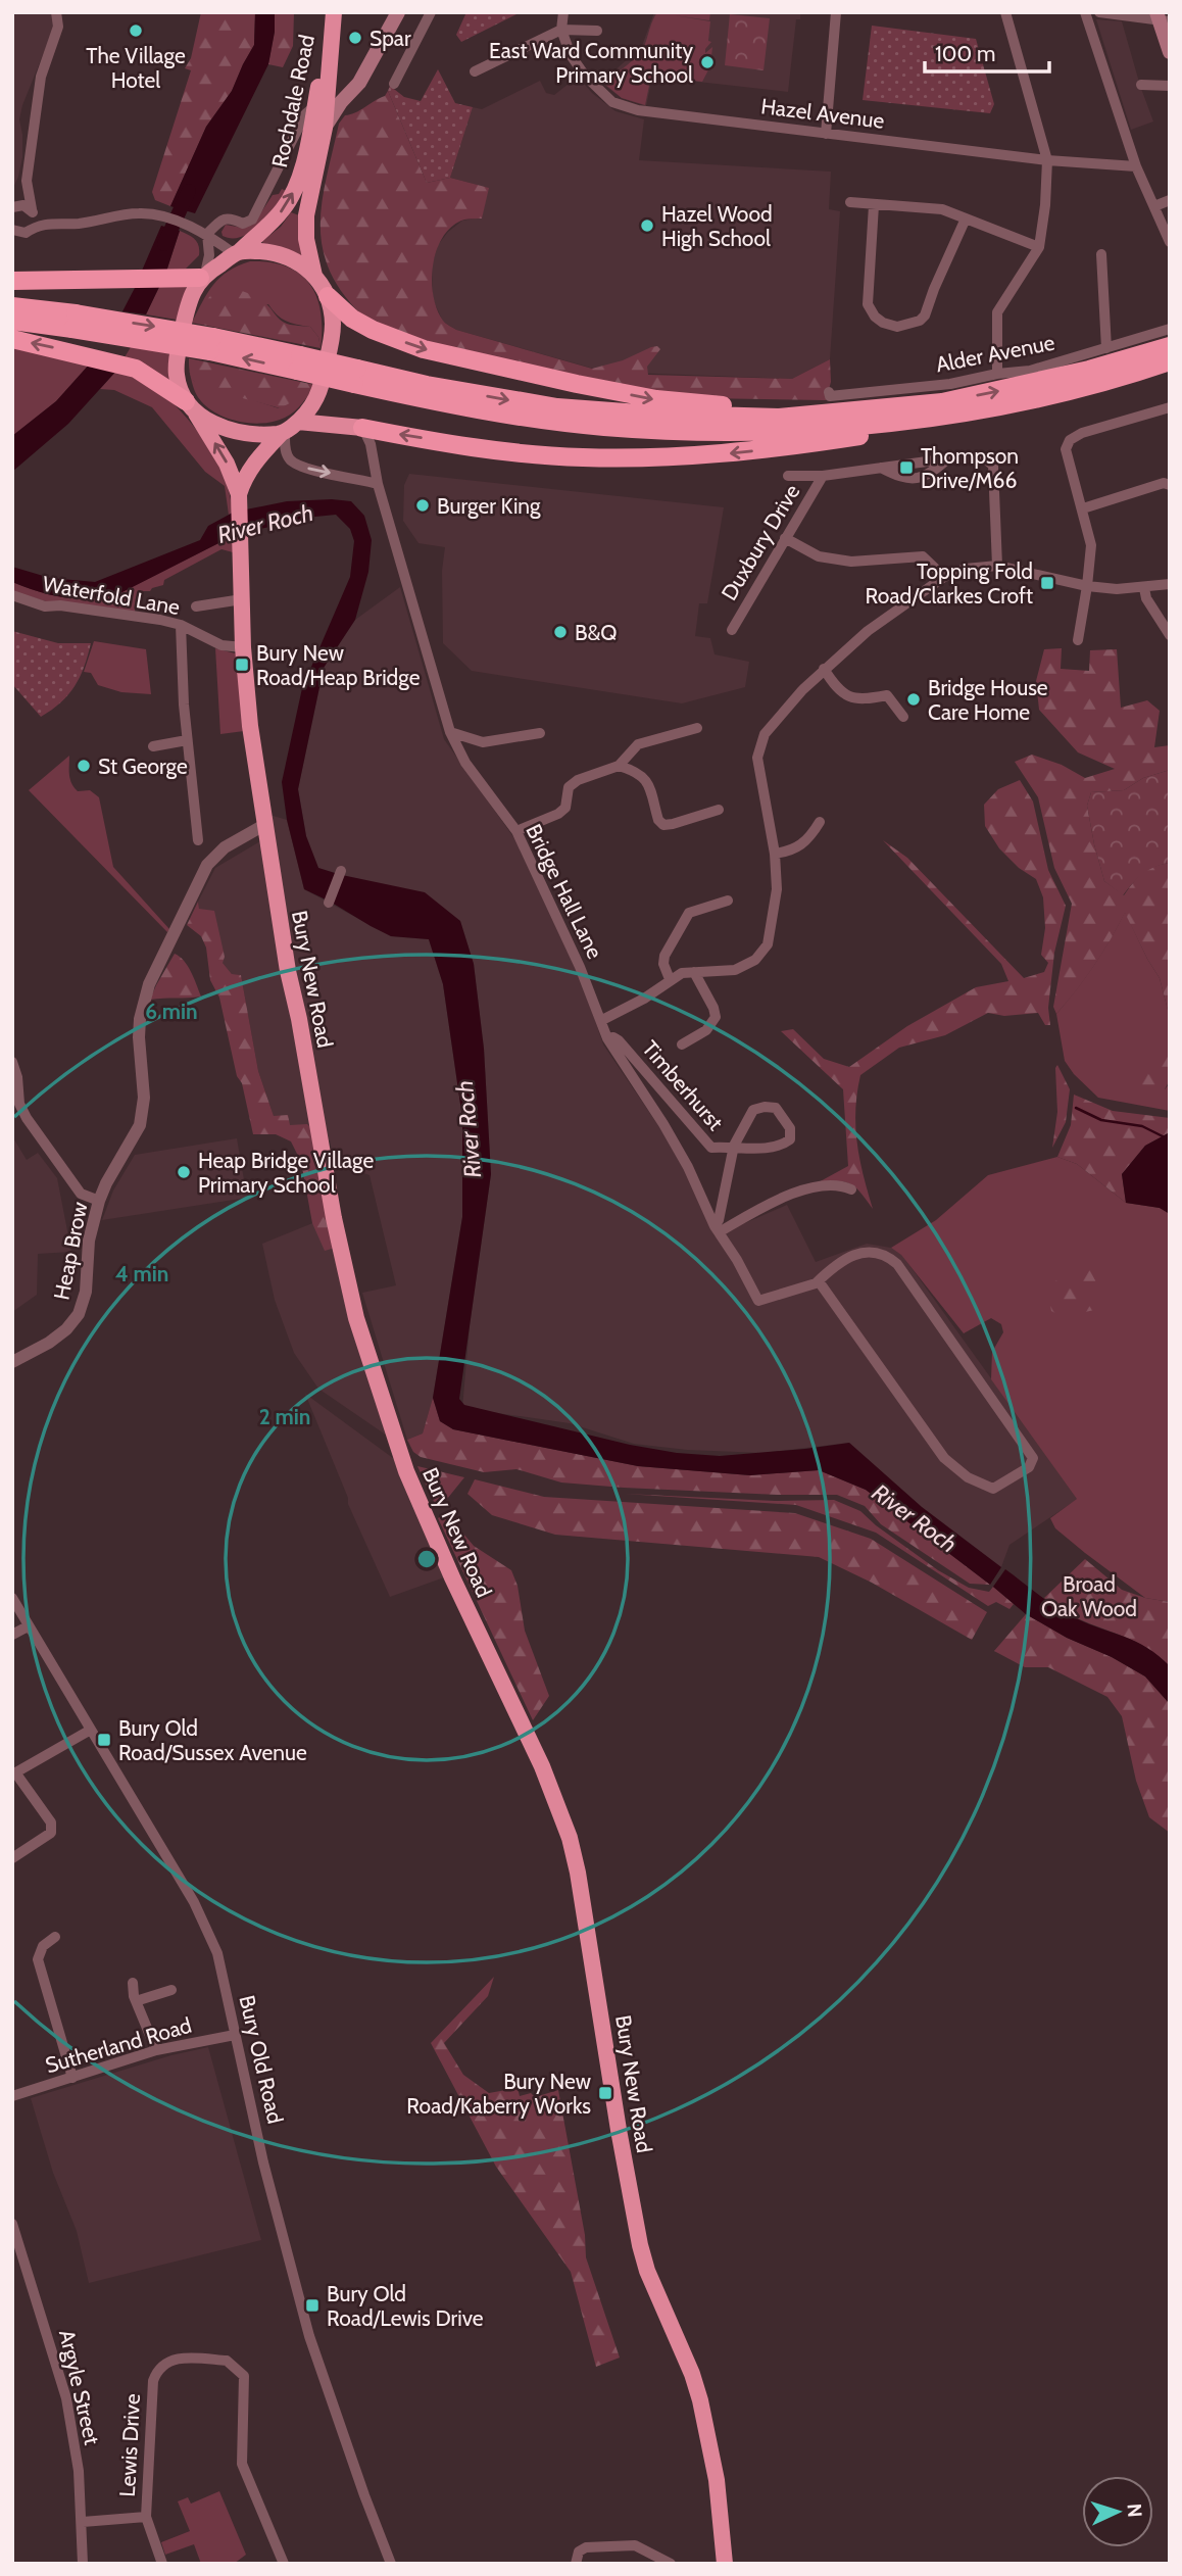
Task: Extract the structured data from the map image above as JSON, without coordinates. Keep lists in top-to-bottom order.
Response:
{
  "streets": {
    "highway": ["Rochdale Road", "Bury New Road"],
    "street": [
      "Hazel Avenue",
      "Alder Avenue",
      "Duxbury Drive",
      "Waterfold Lane",
      "Bridge Hall Lane",
      "Timberhurst",
      "Heap Brow",
      "Sutherland Road",
      "Bury Old Road",
      "Argyle Street",
      "Lewis Drive"
    ]
  },
  "crossings": [
    ["Rochdale Road", "Bury New Road"],
    ["Waterfold Lane", "Bury New Road"],
    ["Bridge Hall Lane", "Timberhurst"],
    ["Bury New Road", "Heap Brow"],
    ["Sutherland Road", "Bury Old Road"],
    ["Argyle Street", "Lewis Drive"]
  ],
  "water": ["River Roch"],
  "parks": ["Broad Oak Wood"],
  "places": {
    "other": [
      "The Village Hotel",
      "Spar",
      "East Ward Community Primary School",
      "Hazel Wood High School",
      "Burger King",
      "B&Q",
      "Bridge House Care Home",
      "St George",
      "Heap Bridge Village Primary School"
    ],
    "transit": [
      "Thompson Drive/M66",
      "Topping Fold Road/Clarkes Croft",
      "Bury New Road/Heap Bridge",
      "Bury Old Road/Sussex Avenue",
      "Bury New Road/Kaberry Works",
      "Bury Old Road/Lewis Drive"
    ]
  },
  "scale_bar": "100 m",
  "north": "right",
  "rings": ["6 min", "4 min", "2 min"]
}
